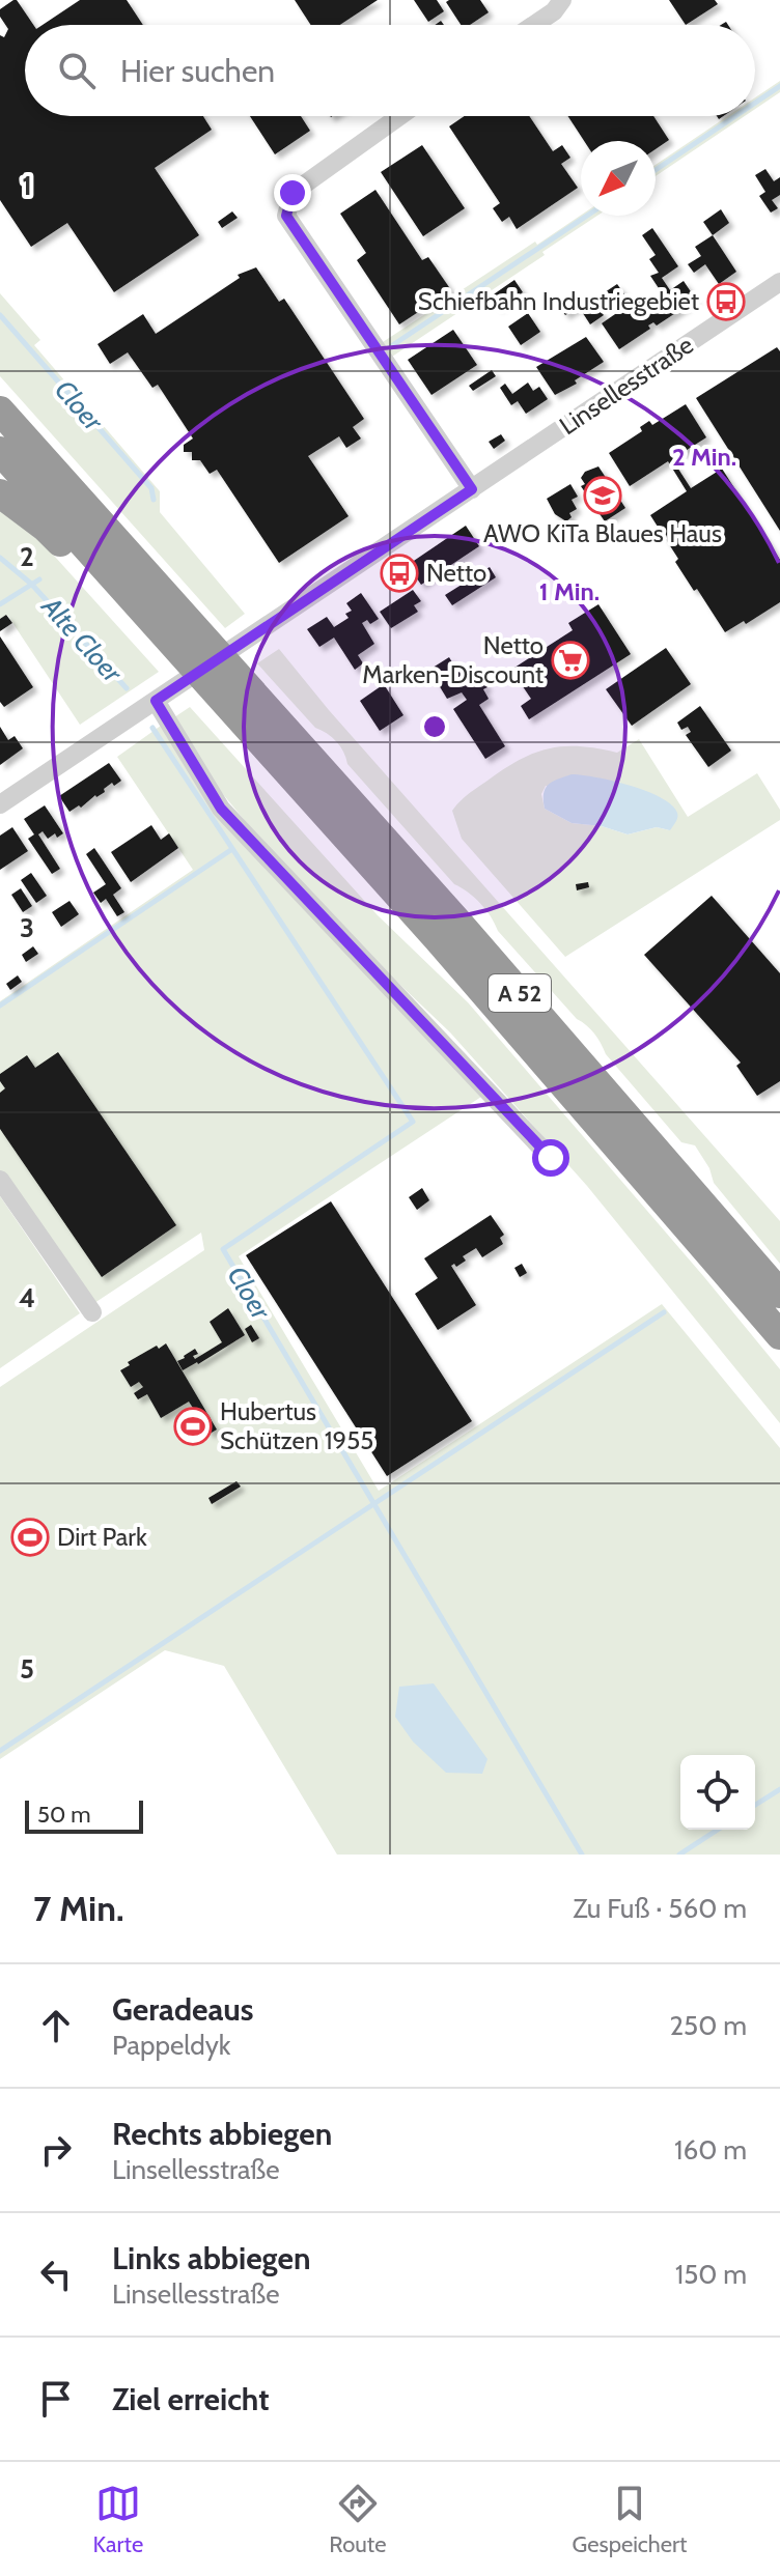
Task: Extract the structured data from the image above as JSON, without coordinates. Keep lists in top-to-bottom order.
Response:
{
  "streets": {
    "highway": ["A 52"],
    "street": ["Linsellesstraße"]
  },
  "water": ["Cloer", "Alte Cloer"],
  "places": {
    "bus stop": ["Schiefbahn Industriegebiet", "Netto"],
    "school or university": ["AWO KiTa Blaues Haus"],
    "supermarket": ["Netto Marken-Discount"],
    "sports": ["Hubertus Schützen 1955", "Dirt Park"]
  },
  "scale_bar": "50 m",
  "north": "bottom left",
  "page": {
    "search": "Hier suchen",
    "scale": "50 m",
    "heading": ["7 Min.", "Zu Fuß · 560 m"],
    "list": [
      ["Geradeaus", "Pappeldyk", "250 m"],
      ["Rechts abbiegen", "Linsellesstraße", "160 m"],
      ["Links abbiegen", "Linsellesstraße", "150 m"],
      "Ziel erreicht"
    ],
    "nav": ["Karte", "Route", "Gespeichert"]
  },
  "grid": {
    "rows": [
      "1",
      "2",
      "3",
      "4",
      "5"
    ]
  },
  "rings": ["2 Min.", "1 Min."]
}
